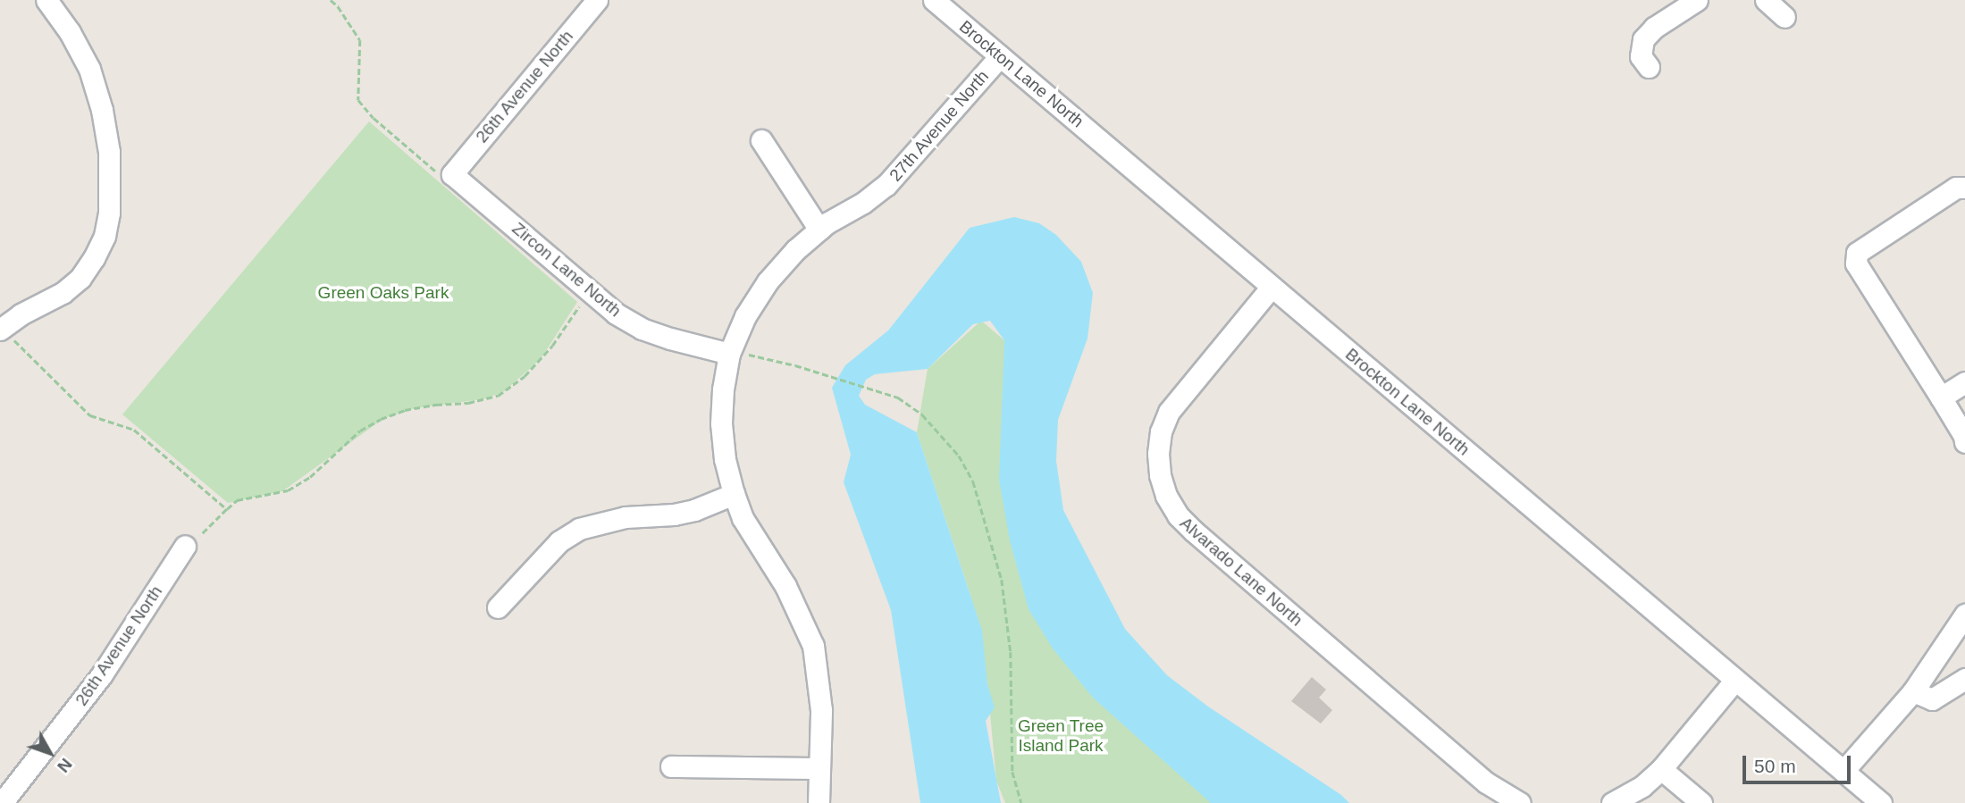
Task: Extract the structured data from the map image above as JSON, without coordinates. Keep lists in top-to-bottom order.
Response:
{
  "streets": {
    "street": [
      "Brockton Lane North",
      "26th Avenue North",
      "27th Avenue North",
      "Zircon Lane North",
      "Alvarado Lane North"
    ]
  },
  "crossings": [
    ["Brockton Lane North", "27th Avenue North"],
    ["Brockton Lane North", "Alvarado Lane North"],
    ["26th Avenue North", "Zircon Lane North"],
    ["27th Avenue North", "Zircon Lane North"]
  ],
  "parks": ["Green Oaks Park", "Green Tree Island Park"],
  "scale_bar": "50 m",
  "north": "bottom right"
}
